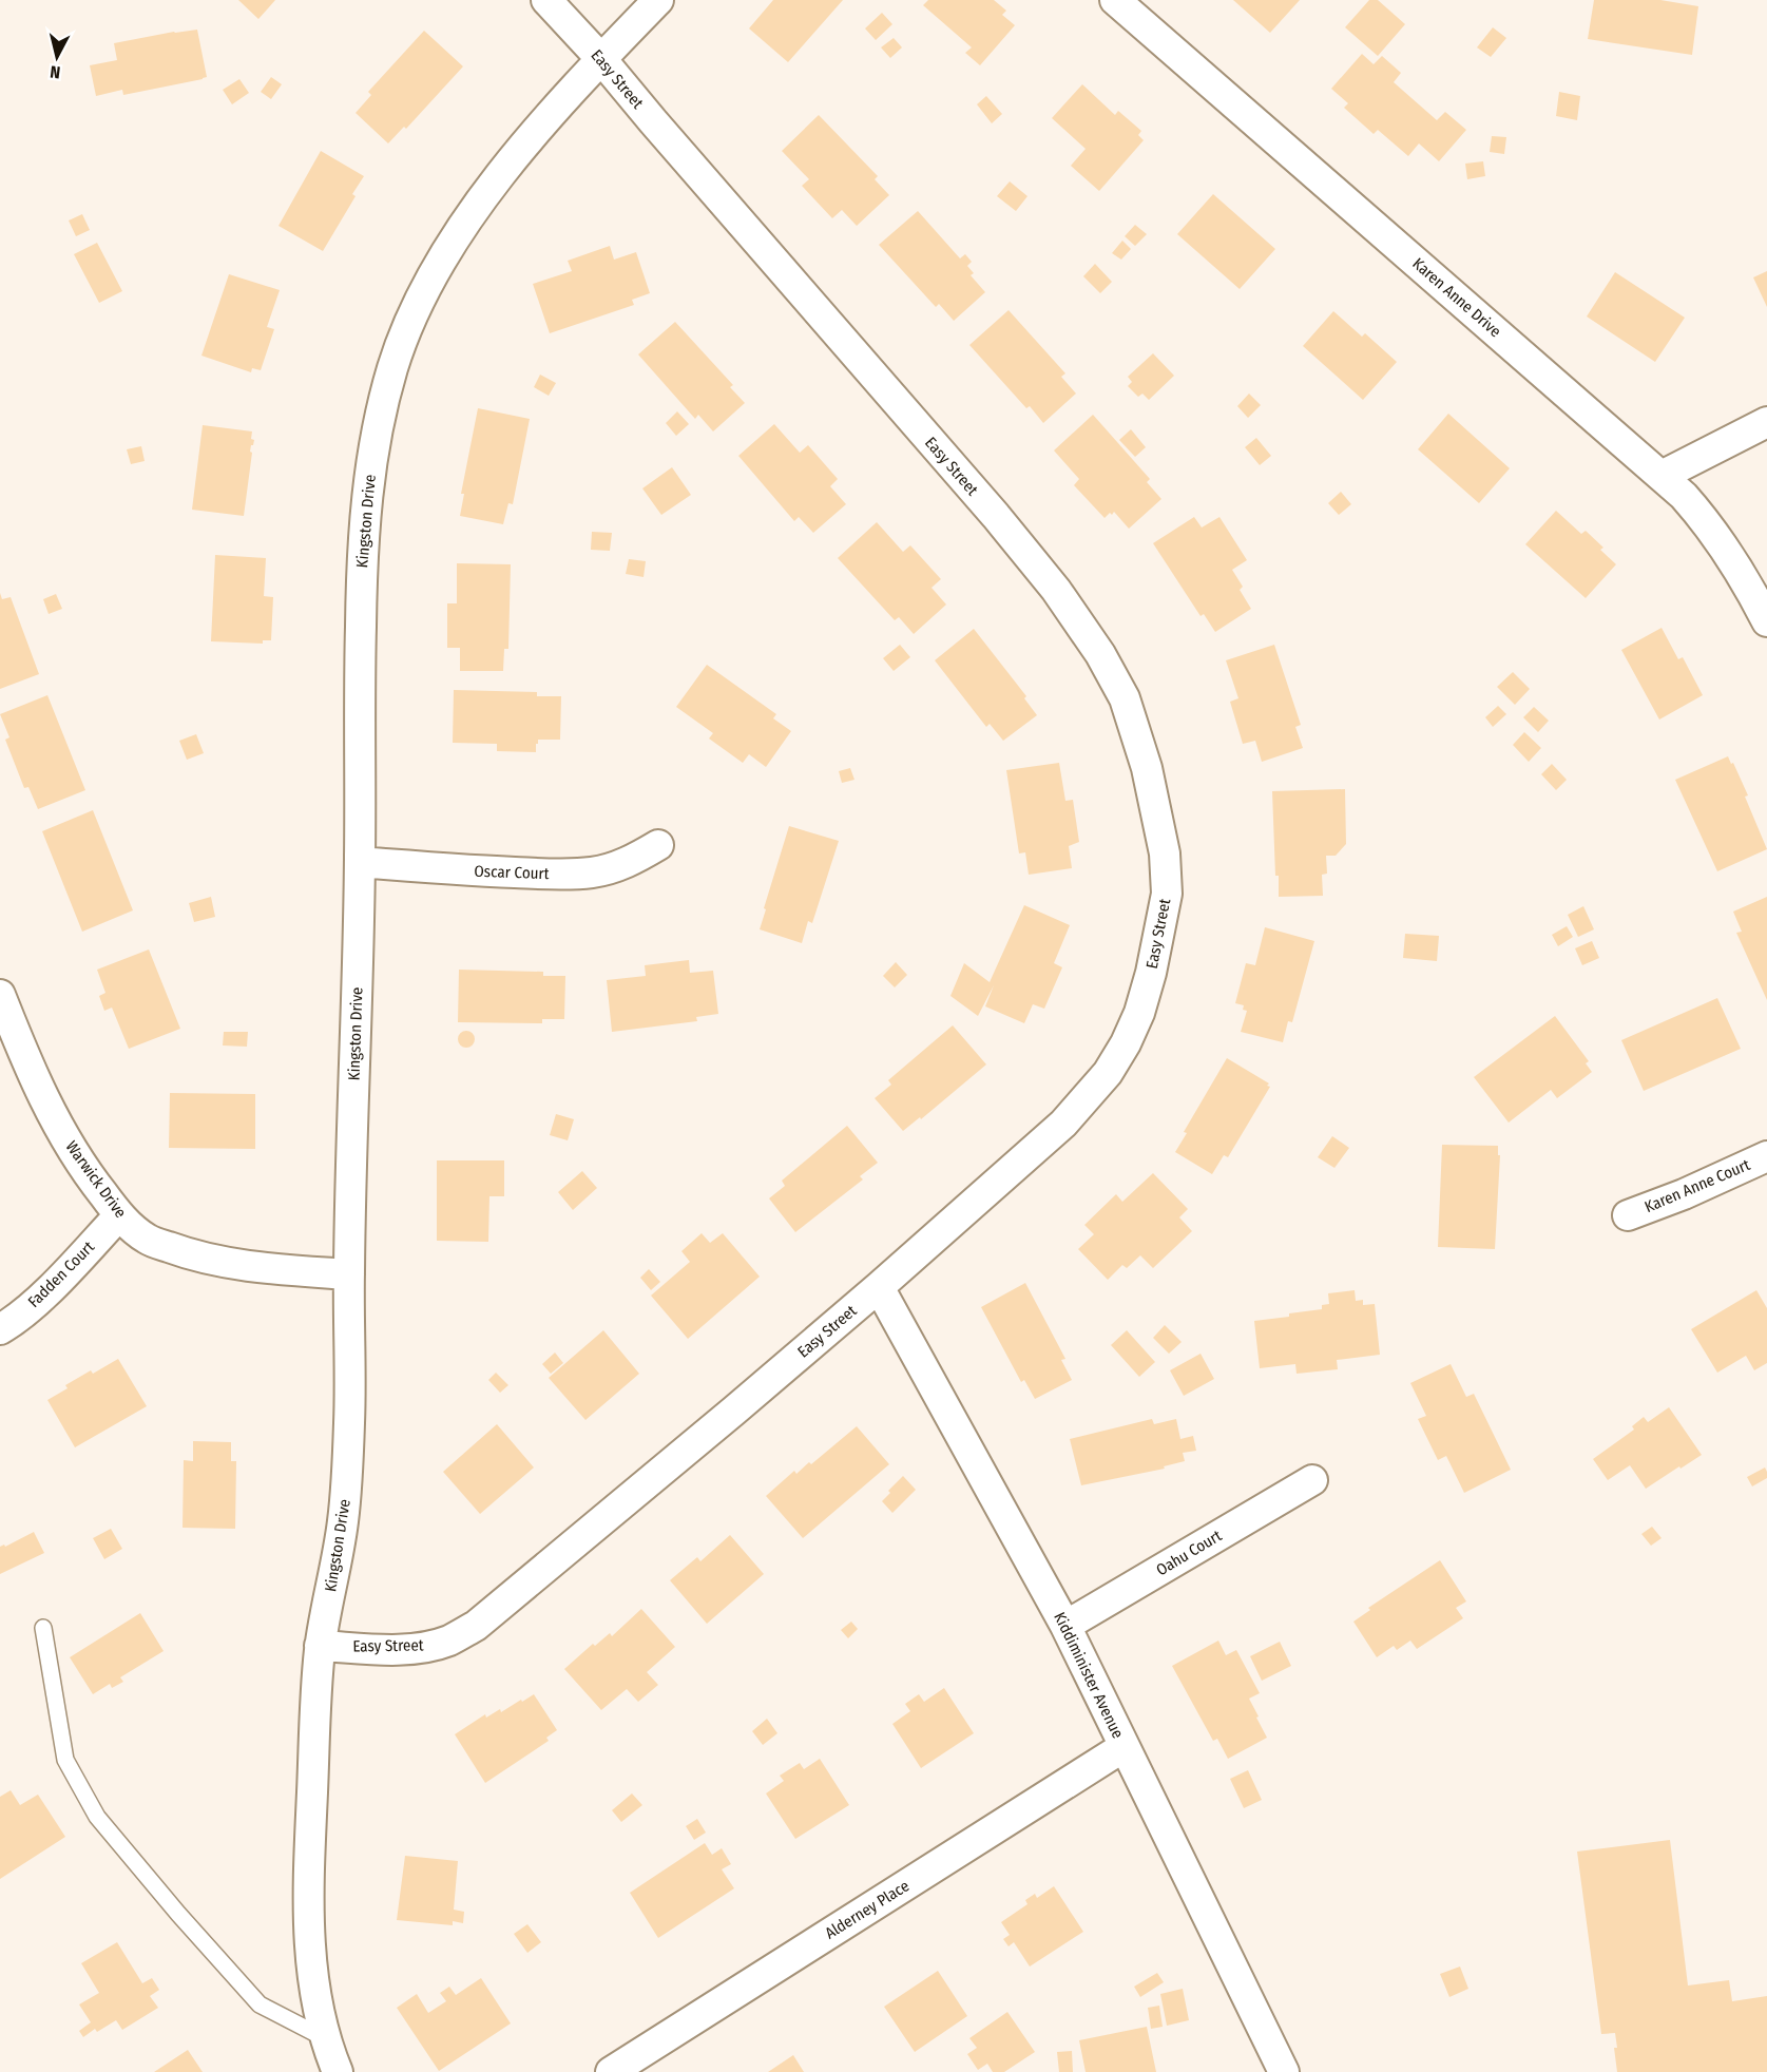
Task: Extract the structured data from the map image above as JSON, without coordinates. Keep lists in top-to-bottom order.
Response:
{
  "streets": {
    "street": [
      "Easy Street",
      "Karen Anne Drive",
      "Kingston Drive",
      "Oscar Court",
      "Warwick Drive",
      "Karen Anne Court",
      "Fadden Court",
      "Oahu Court",
      "Kiddiminister Avenue",
      "Alderney Place"
    ]
  },
  "crossings": [
    ["Easy Street", "Kingston Drive"],
    ["Easy Street", "Kiddiminister Avenue"],
    ["Kingston Drive", "Oscar Court"],
    ["Kingston Drive", "Warwick Drive"],
    ["Warwick Drive", "Fadden Court"],
    ["Oahu Court", "Kiddiminister Avenue"],
    ["Kiddiminister Avenue", "Alderney Place"]
  ],
  "north": "bottom"
}
